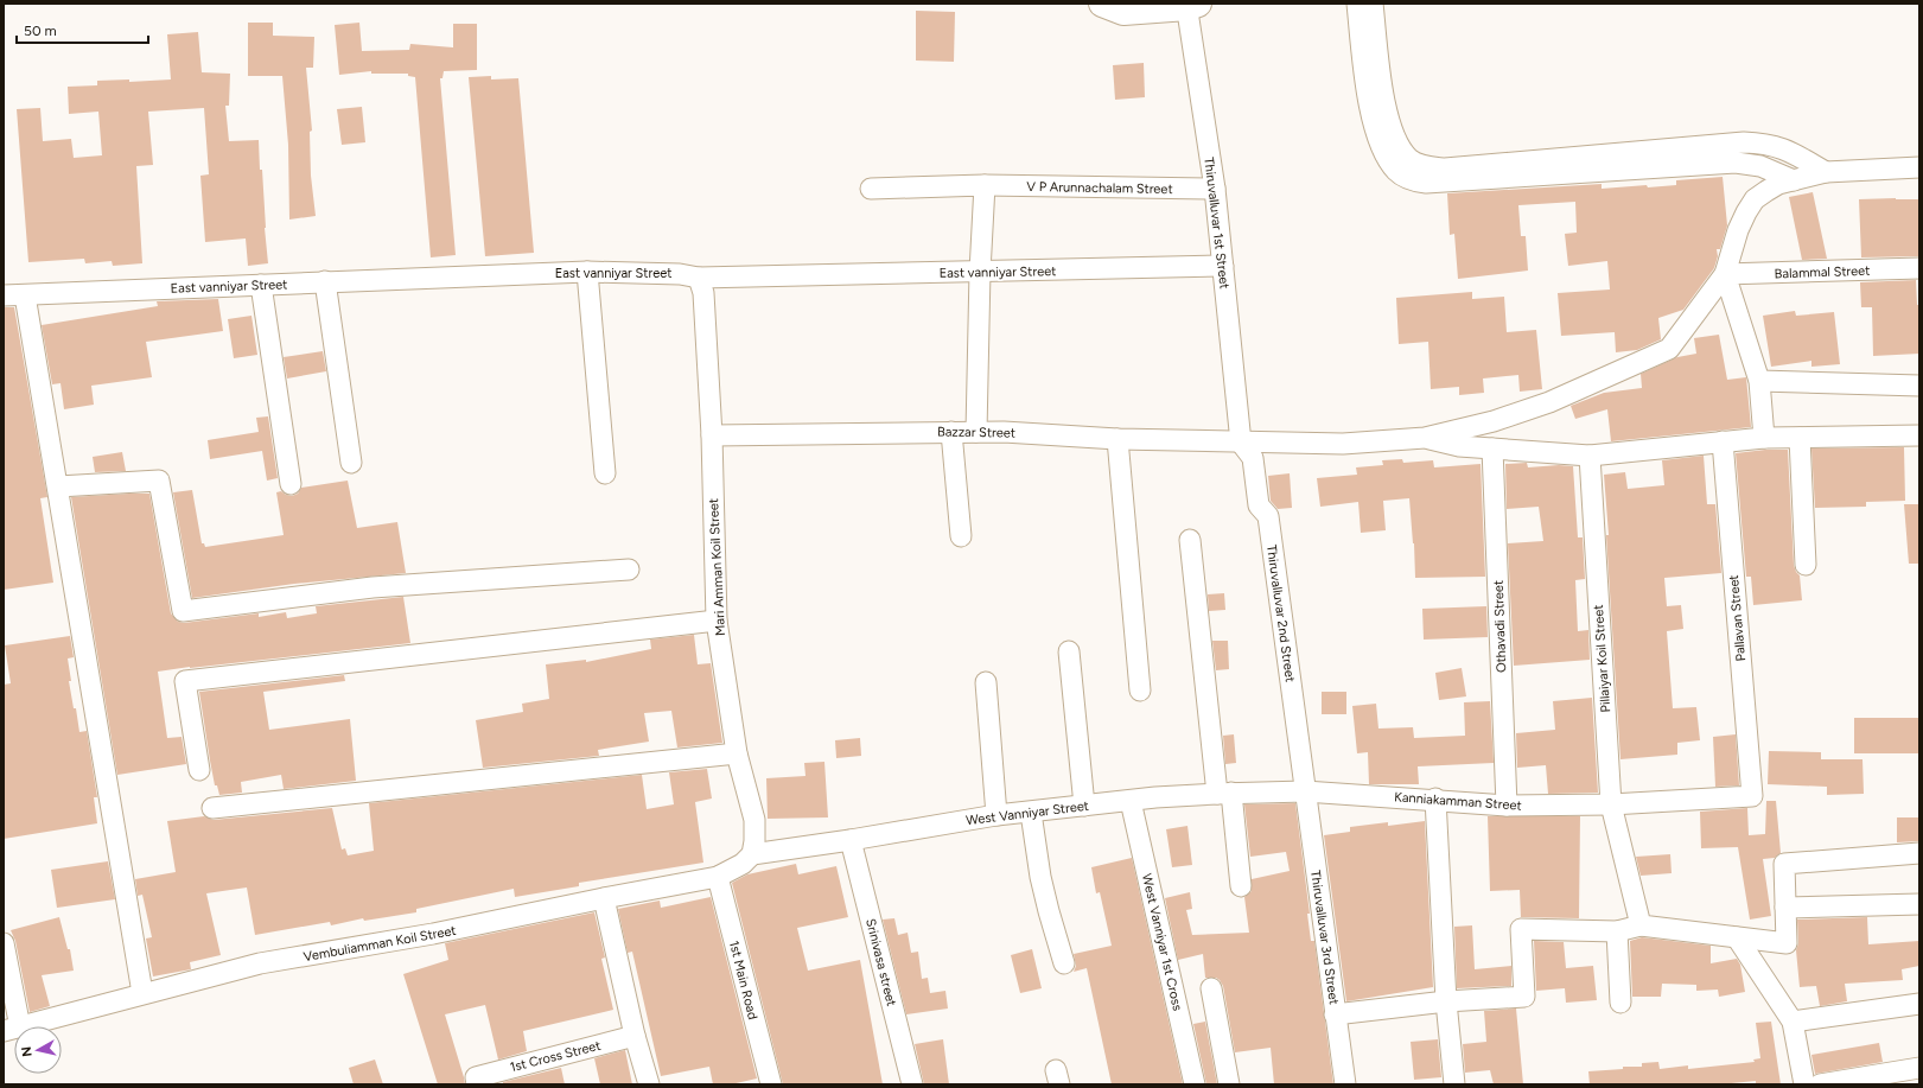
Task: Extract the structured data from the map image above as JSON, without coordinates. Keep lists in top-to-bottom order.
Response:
{
  "streets": {
    "street": [
      "V P Arunnachalam Street",
      "Thiruvalluvar 1st Street",
      "East vanniyar Street",
      "Balammal Street",
      "Bazzar Street",
      "Mari Amman Koil Street",
      "Thiruvalluvar 2nd Street",
      "Pallavan Street",
      "Othavadi Street",
      "Pillaiyar Koil Street",
      "Kanniakamman Street",
      "West Vanniyar Street",
      "Thiruvalluvar 3rd Street",
      "West Vanniyar 1st Cross",
      "Vembuliamman Koil Street",
      "Srinivasa street",
      "1st Main Road",
      "1st Cross Street"
    ]
  },
  "crossings": [
    ["V P Arunnachalam Street", "Thiruvalluvar 1st Street"],
    ["Thiruvalluvar 1st Street", "East vanniyar Street"],
    ["Thiruvalluvar 1st Street", "Bazzar Street"],
    ["Thiruvalluvar 1st Street", "Thiruvalluvar 2nd Street"],
    ["East vanniyar Street", "Mari Amman Koil Street"],
    ["Bazzar Street", "Mari Amman Koil Street"],
    ["Bazzar Street", "Thiruvalluvar 2nd Street"],
    ["Mari Amman Koil Street", "West Vanniyar Street"],
    ["Mari Amman Koil Street", "Vembuliamman Koil Street"],
    ["Thiruvalluvar 2nd Street", "Kanniakamman Street"],
    ["Thiruvalluvar 2nd Street", "West Vanniyar Street"],
    ["Thiruvalluvar 2nd Street", "Thiruvalluvar 3rd Street"],
    ["Pallavan Street", "Kanniakamman Street"],
    ["Othavadi Street", "Kanniakamman Street"],
    ["Pillaiyar Koil Street", "Kanniakamman Street"],
    ["Kanniakamman Street", "West Vanniyar Street"],
    ["Kanniakamman Street", "Thiruvalluvar 3rd Street"],
    ["West Vanniyar Street", "Thiruvalluvar 3rd Street"],
    ["West Vanniyar Street", "West Vanniyar 1st Cross"],
    ["West Vanniyar Street", "Vembuliamman Koil Street"],
    ["West Vanniyar Street", "Srinivasa street"],
    ["Vembuliamman Koil Street", "1st Main Road"]
  ],
  "scale_bar": "50 m",
  "north": "left"
}
